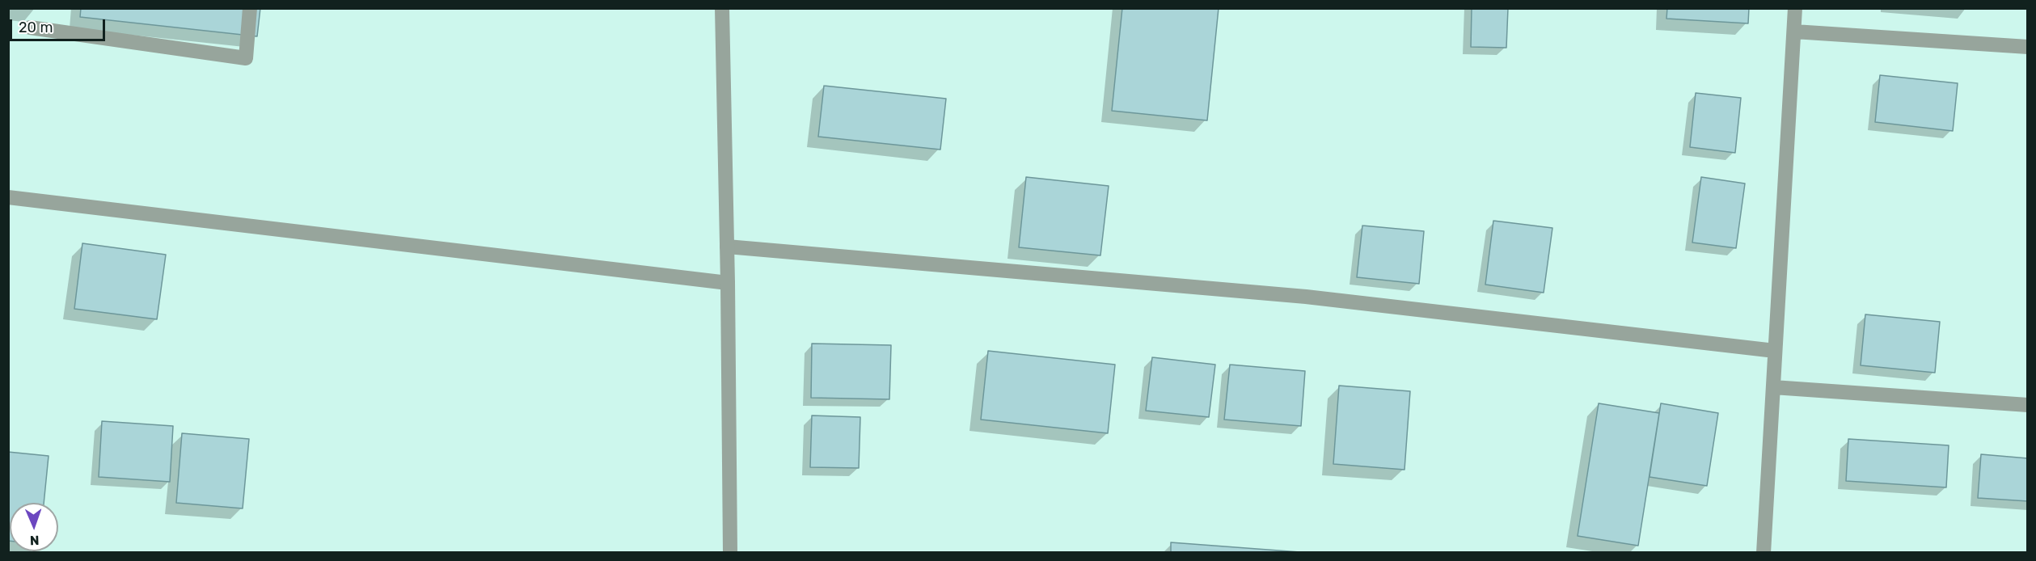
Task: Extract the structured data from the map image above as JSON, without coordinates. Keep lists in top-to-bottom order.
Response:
{
  "scale_bar": "20 m",
  "north": "bottom"
}
